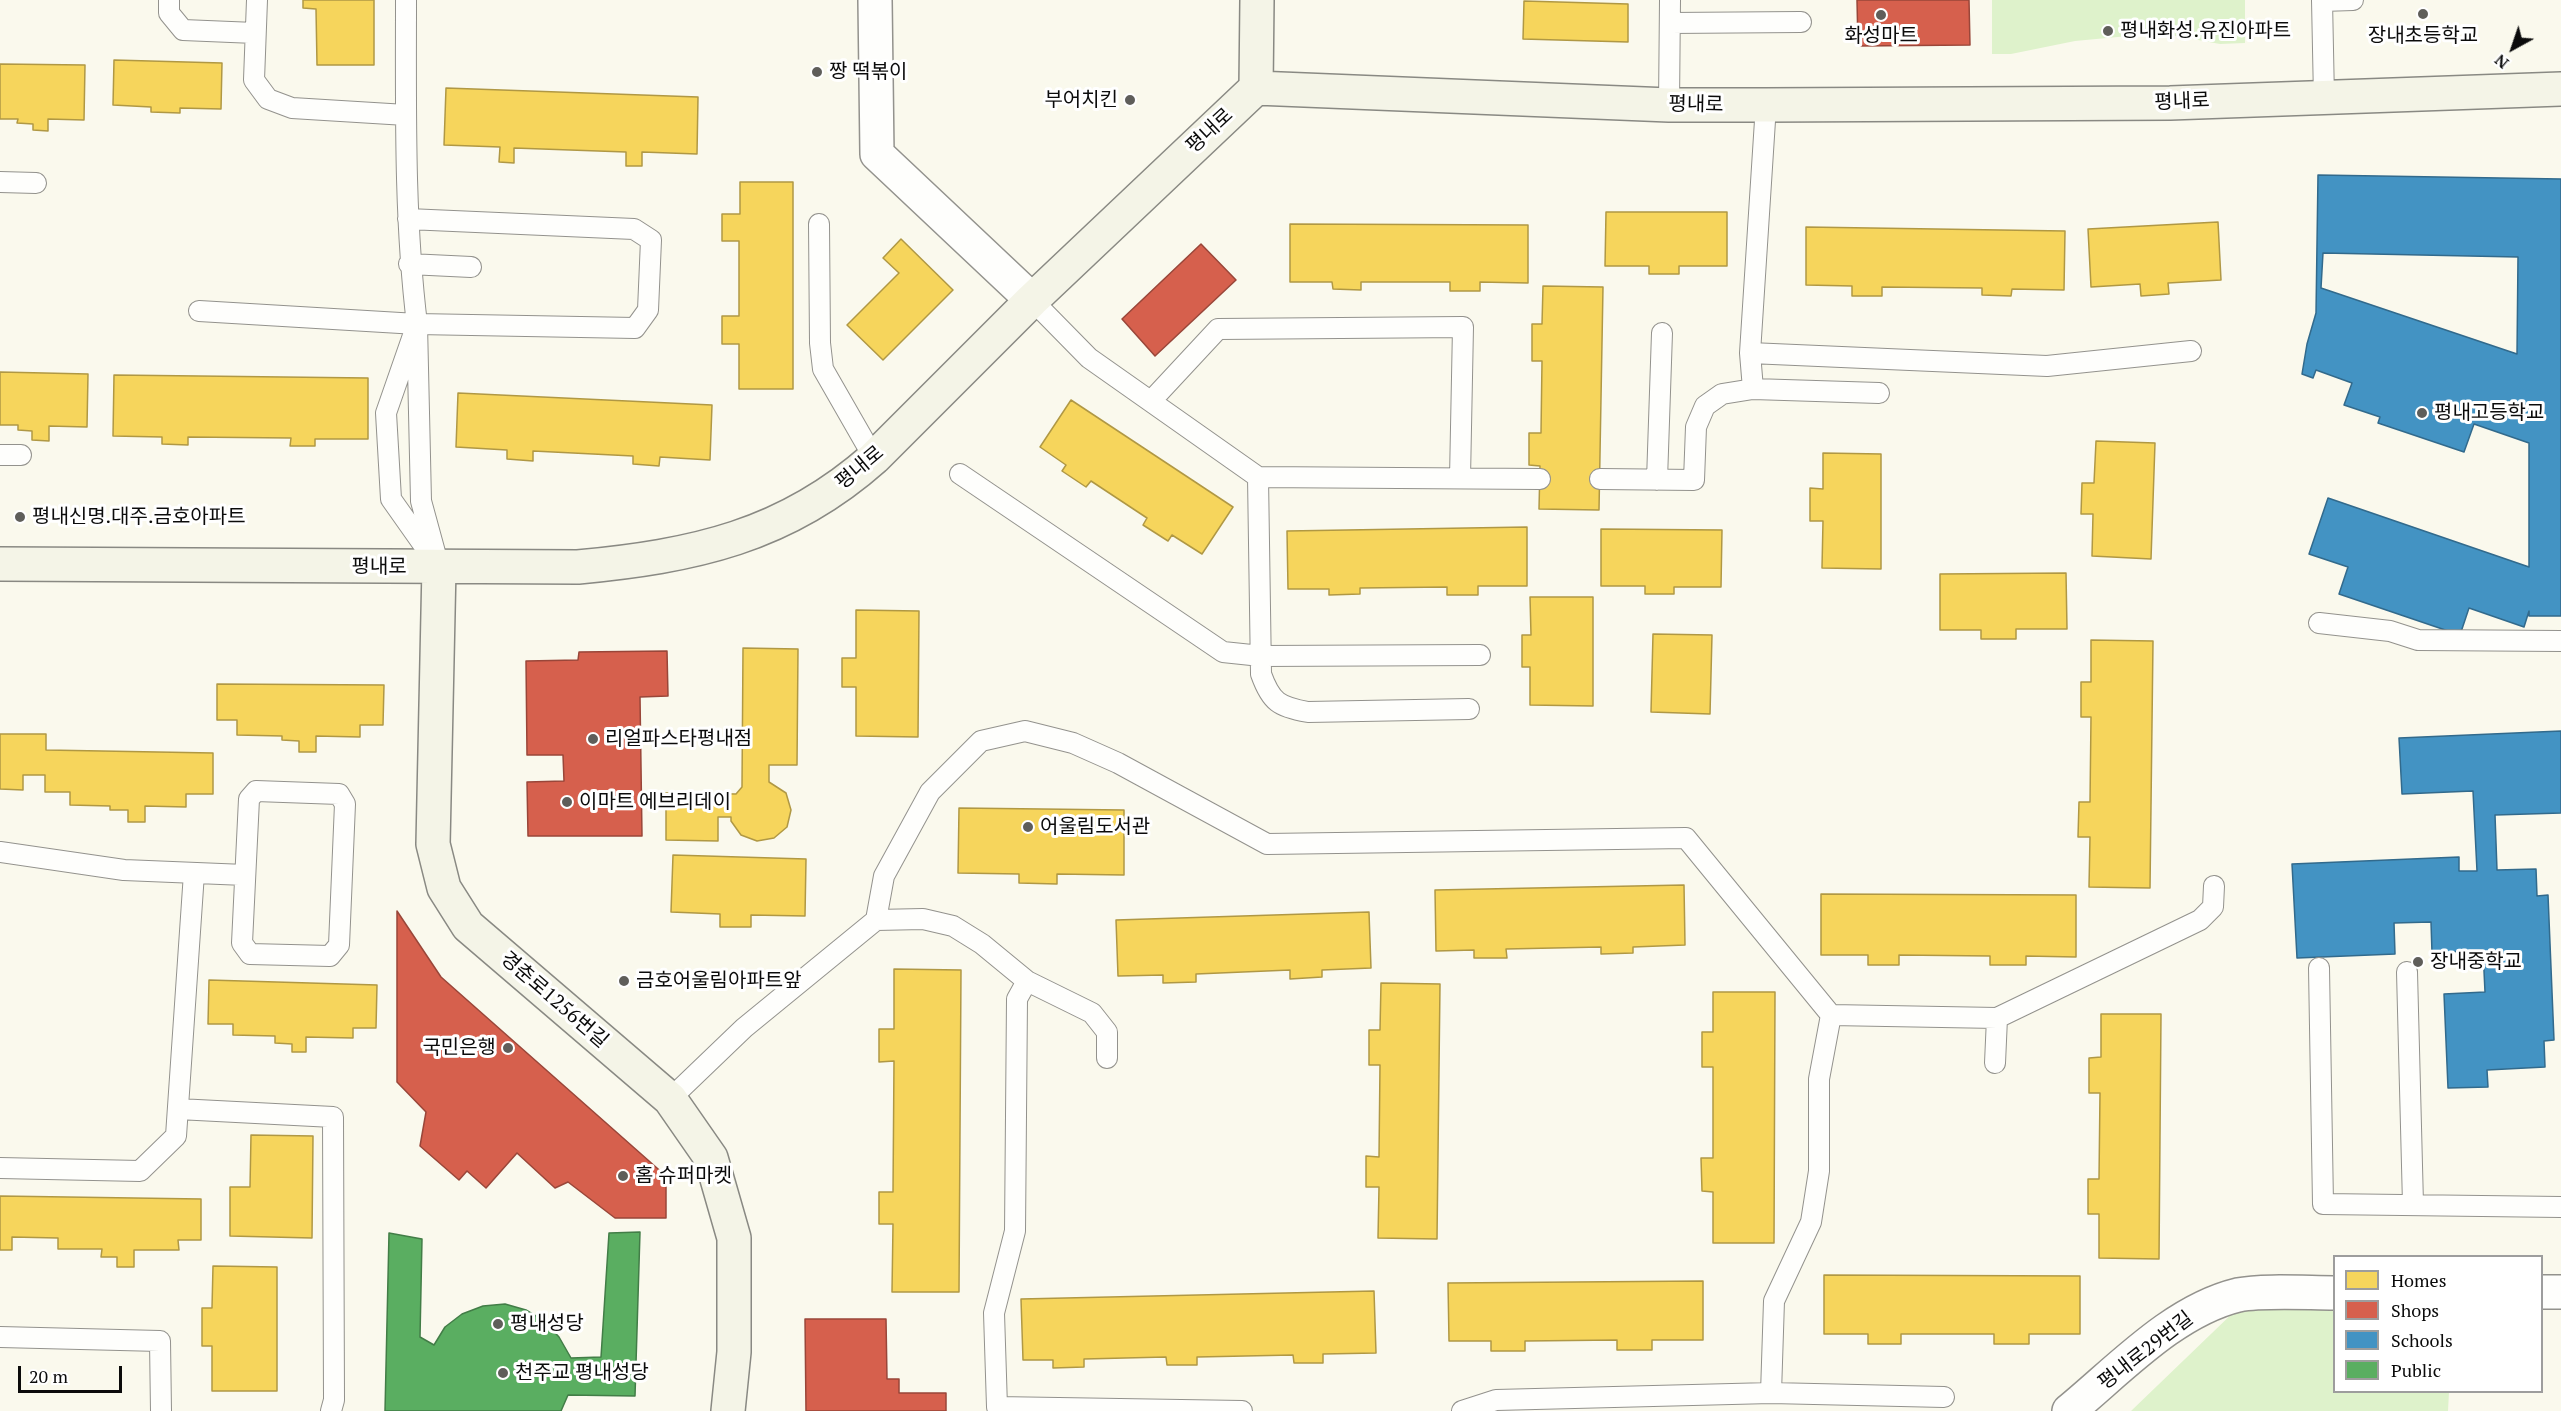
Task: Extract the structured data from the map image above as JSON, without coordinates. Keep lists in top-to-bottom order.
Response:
{
  "streets": {
    "street": ["평내로", "경춘로1256번길", "평내로29번길"]
  },
  "crossings": [
    ["평내로", "경춘로1256번길"]
  ],
  "places": [
    "장내초등학교",
    "화성마트",
    "평내화성.유진아파트",
    "짱 떡볶이",
    "부어치킨",
    "평내고등학교",
    "평내신명.대주.금호아파트",
    "리얼파스타평내점",
    "이마트 에브리데이",
    "어울림도서관",
    "장내중학교",
    "금호어울림아파트앞",
    "국민은행",
    "홈 슈퍼마켓",
    "평내성당",
    "천주교 평내성당"
  ],
  "legend": [
    "Homes",
    "Shops",
    "Schools",
    "Public"
  ],
  "scale_bar": "20 m",
  "north": "bottom left"
}
